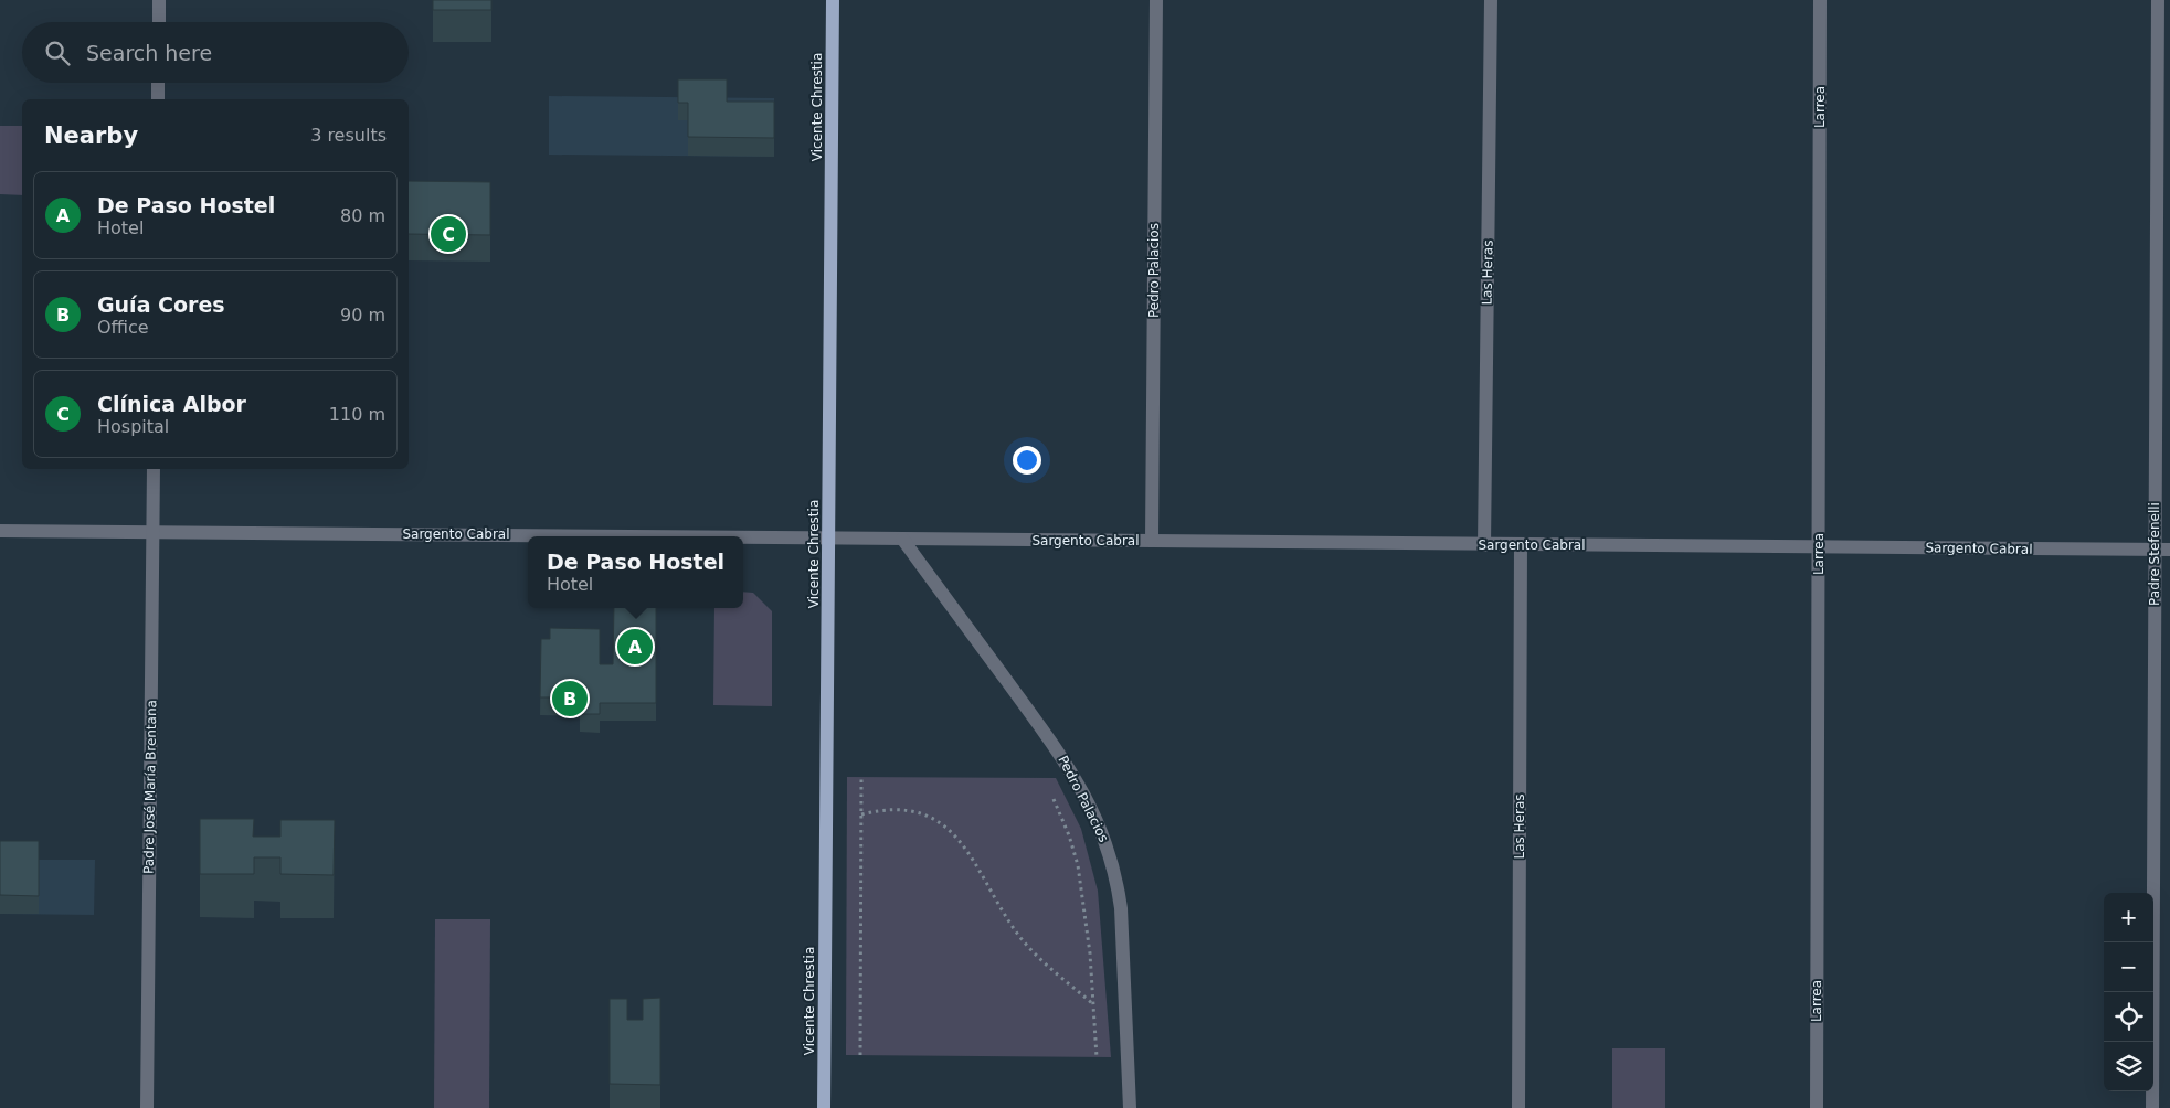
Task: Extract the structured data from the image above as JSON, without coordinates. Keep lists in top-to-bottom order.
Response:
{
  "streets": {
    "main road": ["Vicente Chrestia"],
    "street": [
      "Larrea",
      "Pedro Palacios",
      "Las Heras",
      "Sargento Cabral",
      "Padre Stefenelli",
      "Padre José María Brentana"
    ]
  },
  "crossings": [
    ["Vicente Chrestia", "Sargento Cabral"],
    ["Larrea", "Sargento Cabral"],
    ["Pedro Palacios", "Sargento Cabral"],
    ["Las Heras", "Sargento Cabral"],
    ["Sargento Cabral", "Padre Stefenelli"],
    ["Sargento Cabral", "Padre José María Brentana"]
  ],
  "page": {
    "search": "Search here",
    "heading": ["Nearby", "3 results"],
    "list": [
      {
        "mark": "A",
        "name": "De Paso Hostel",
        "note": "Hotel",
        "value": "80 m"
      },
      {
        "mark": "B",
        "name": "Guía Cores",
        "note": "Office",
        "value": "90 m"
      },
      {
        "mark": "C",
        "name": "Clínica Albor",
        "note": "Hospital",
        "value": "110 m"
      }
    ],
    "pins": ["C", "A", "B"],
    "popup": ["De Paso Hostel", "Hotel"],
    "map_buttons": ["+", "−"]
  }
}
